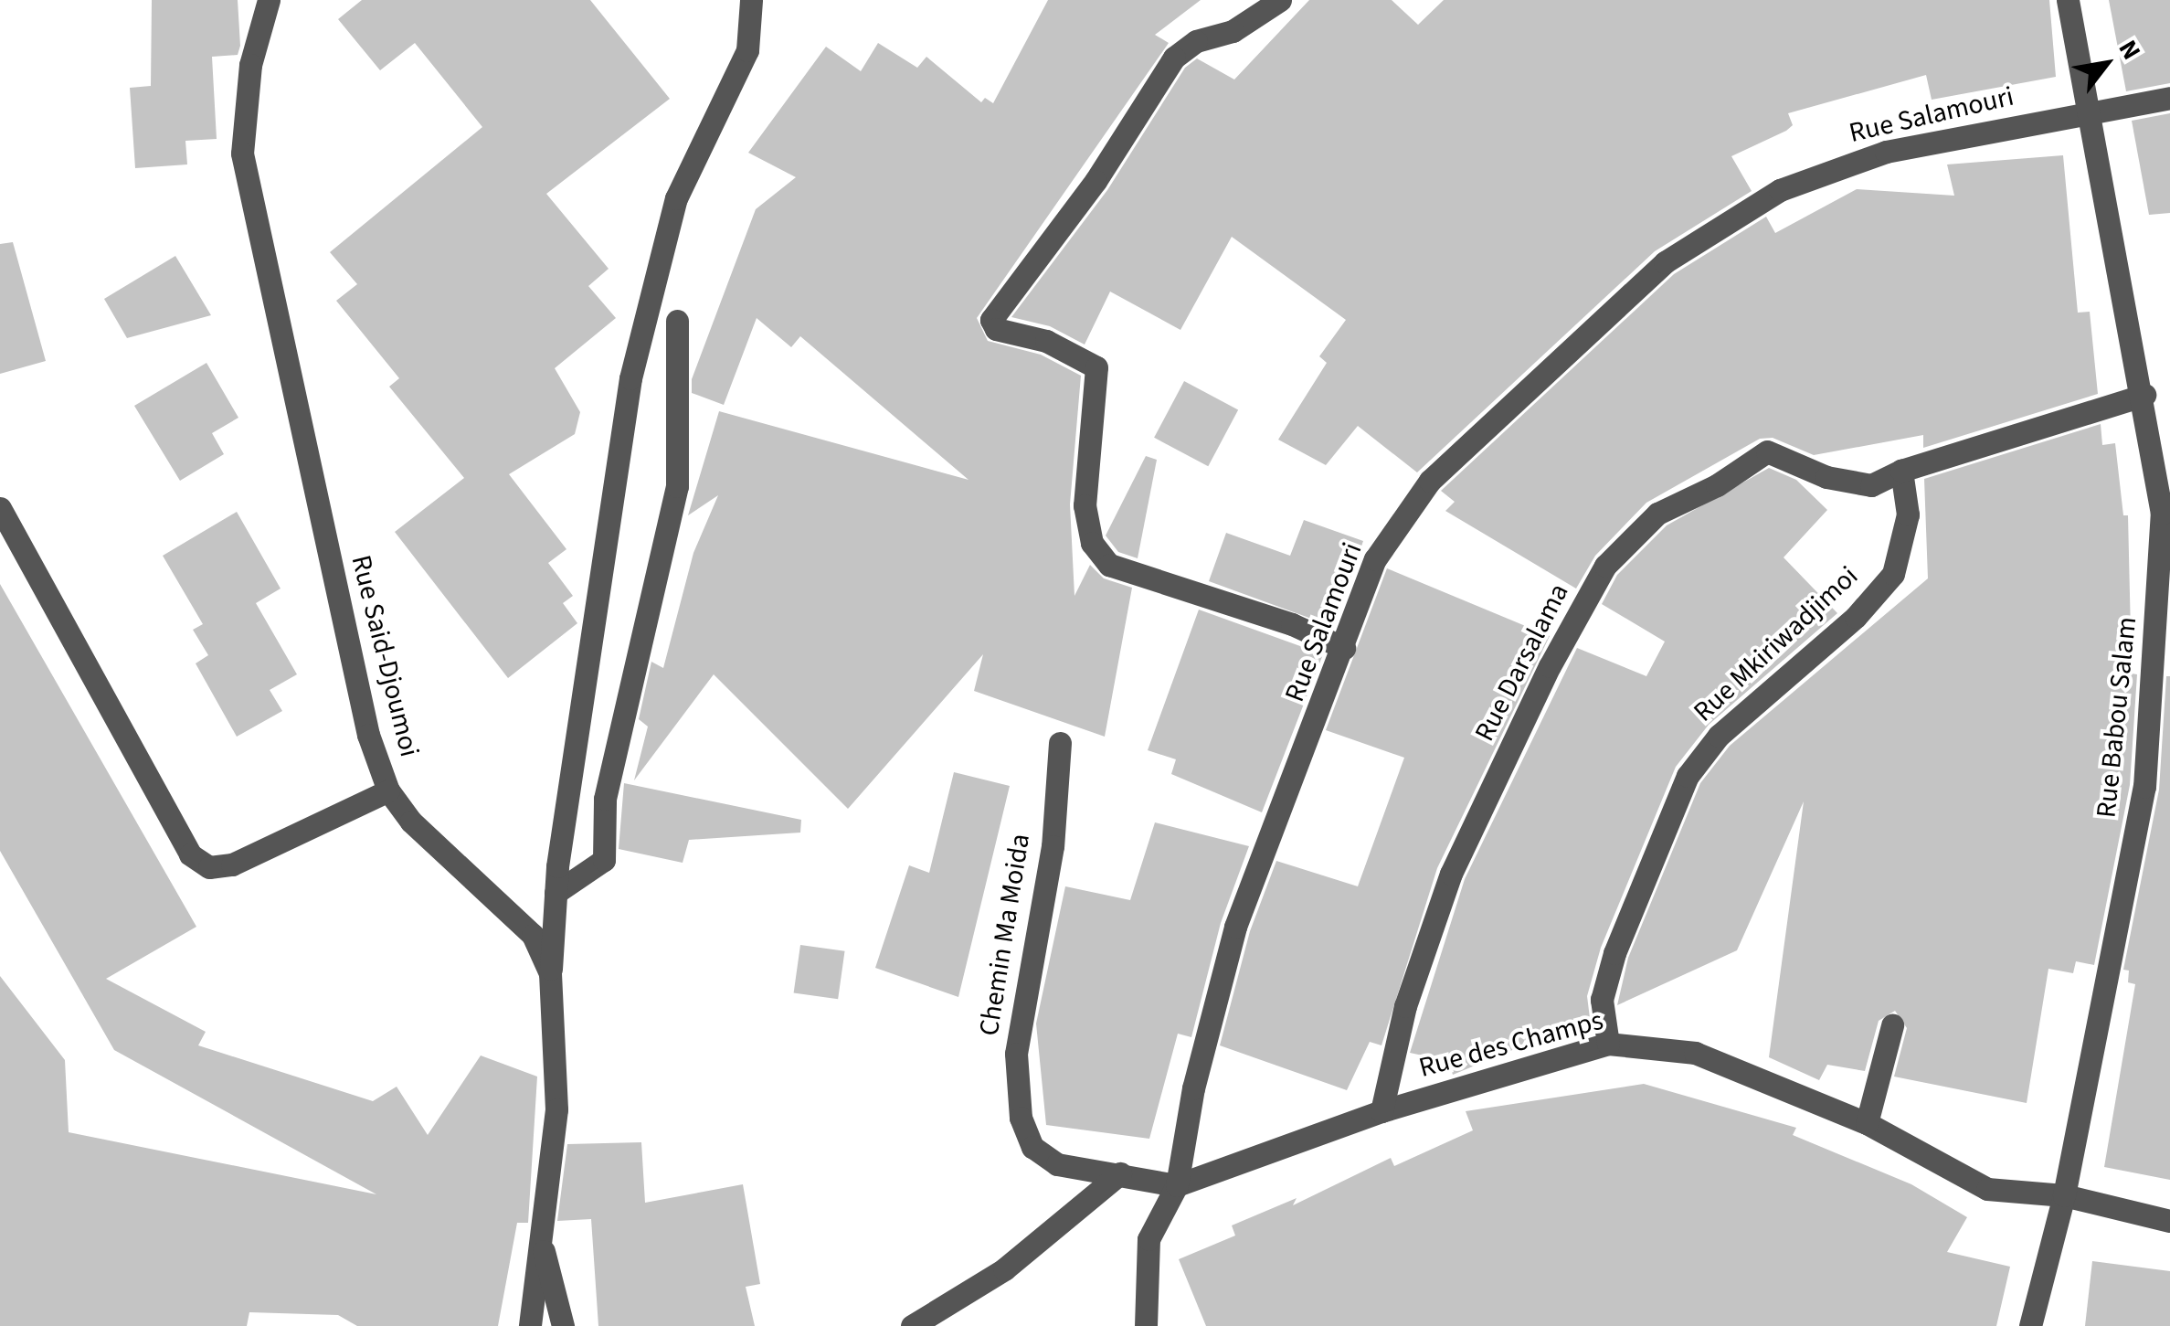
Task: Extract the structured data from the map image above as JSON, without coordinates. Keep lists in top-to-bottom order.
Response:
{
  "streets": {
    "street": [
      "Rue Salamouri",
      "Rue Mkiriwadjimoi",
      "Rue Said-Djoumoi",
      "Rue Darsalama",
      "Rue Babou Salam",
      "Chemin Ma Moida",
      "Rue des Champs"
    ]
  },
  "crossings": [
    ["Rue Salamouri", "Rue Babou Salam"],
    ["Rue Salamouri", "Chemin Ma Moida"],
    ["Rue Salamouri", "Rue des Champs"],
    ["Rue Mkiriwadjimoi", "Rue Darsalama"],
    ["Rue Mkiriwadjimoi", "Rue des Champs"],
    ["Rue Darsalama", "Rue des Champs"],
    ["Rue Babou Salam", "Rue des Champs"],
    ["Chemin Ma Moida", "Rue des Champs"]
  ],
  "north": "top right"
}
